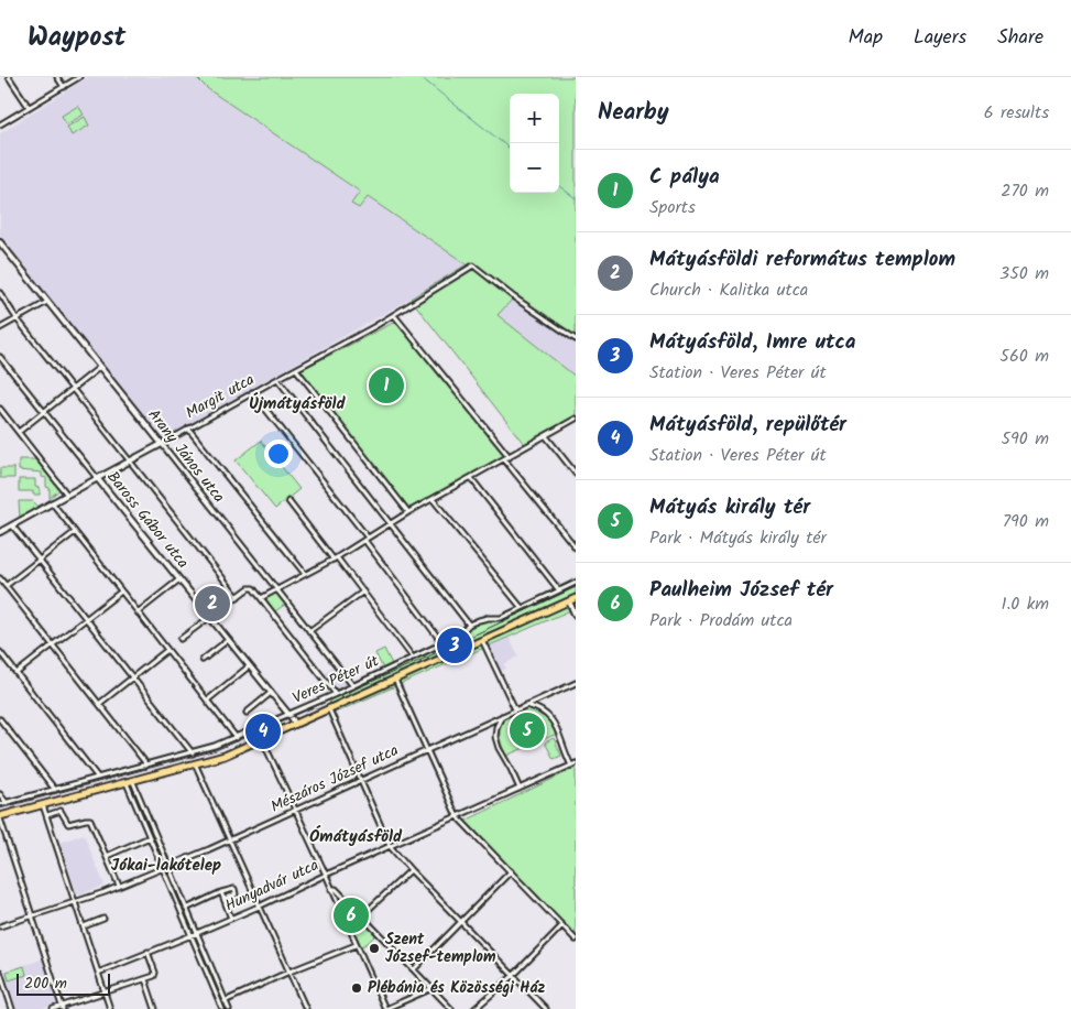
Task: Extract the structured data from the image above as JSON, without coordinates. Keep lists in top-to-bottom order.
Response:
{
  "streets": {
    "main road": ["Veres Péter út"],
    "street": [
      "Margit utca",
      "Arany János utca",
      "Baross Gábor utca",
      "Mészáros József utca",
      "Hunyadvár utca"
    ]
  },
  "crossings": [
    ["Margit utca", "Arany János utca"],
    ["Margit utca", "Baross Gábor utca"],
    ["Arany János utca", "Veres Péter út"],
    ["Baross Gábor utca", "Veres Péter út"],
    ["Mészáros József utca", "Hunyadvár utca"]
  ],
  "districts": ["Újmátyásföld", "Ómátyásföld", "Jókai-lakótelep"],
  "places": ["Szent József-templom", "Plébánia és Közösségi Ház"],
  "scale_bar": "200 m",
  "page": {
    "header": "Waypost",
    "nav": ["Map", "Layers", "Share"],
    "heading": ["Nearby", "6 results"],
    "map_buttons": ["+", "−"],
    "list": [
      {
        "mark": "1",
        "name": "C pálya",
        "note": "Sports",
        "value": "270 m"
      },
      {
        "mark": "2",
        "name": "Mátyásföldi református templom",
        "note": "Church · Kalitka utca",
        "value": "350 m"
      },
      {
        "mark": "3",
        "name": "Mátyásföld, Imre utca",
        "note": "Station · Veres Péter út",
        "value": "560 m"
      },
      {
        "mark": "4",
        "name": "Mátyásföld, repülőtér",
        "note": "Station · Veres Péter út",
        "value": "590 m"
      },
      {
        "mark": "5",
        "name": "Mátyás király tér",
        "note": "Park · Mátyás király tér",
        "value": "790 m"
      },
      {
        "mark": "6",
        "name": "Paulheim József tér",
        "note": "Park · Prodám utca",
        "value": "1.0 km"
      }
    ],
    "pins": [
      "1",
      "2",
      "3",
      "5",
      "4",
      "6"
    ],
    "scale": "200 m"
  }
}
